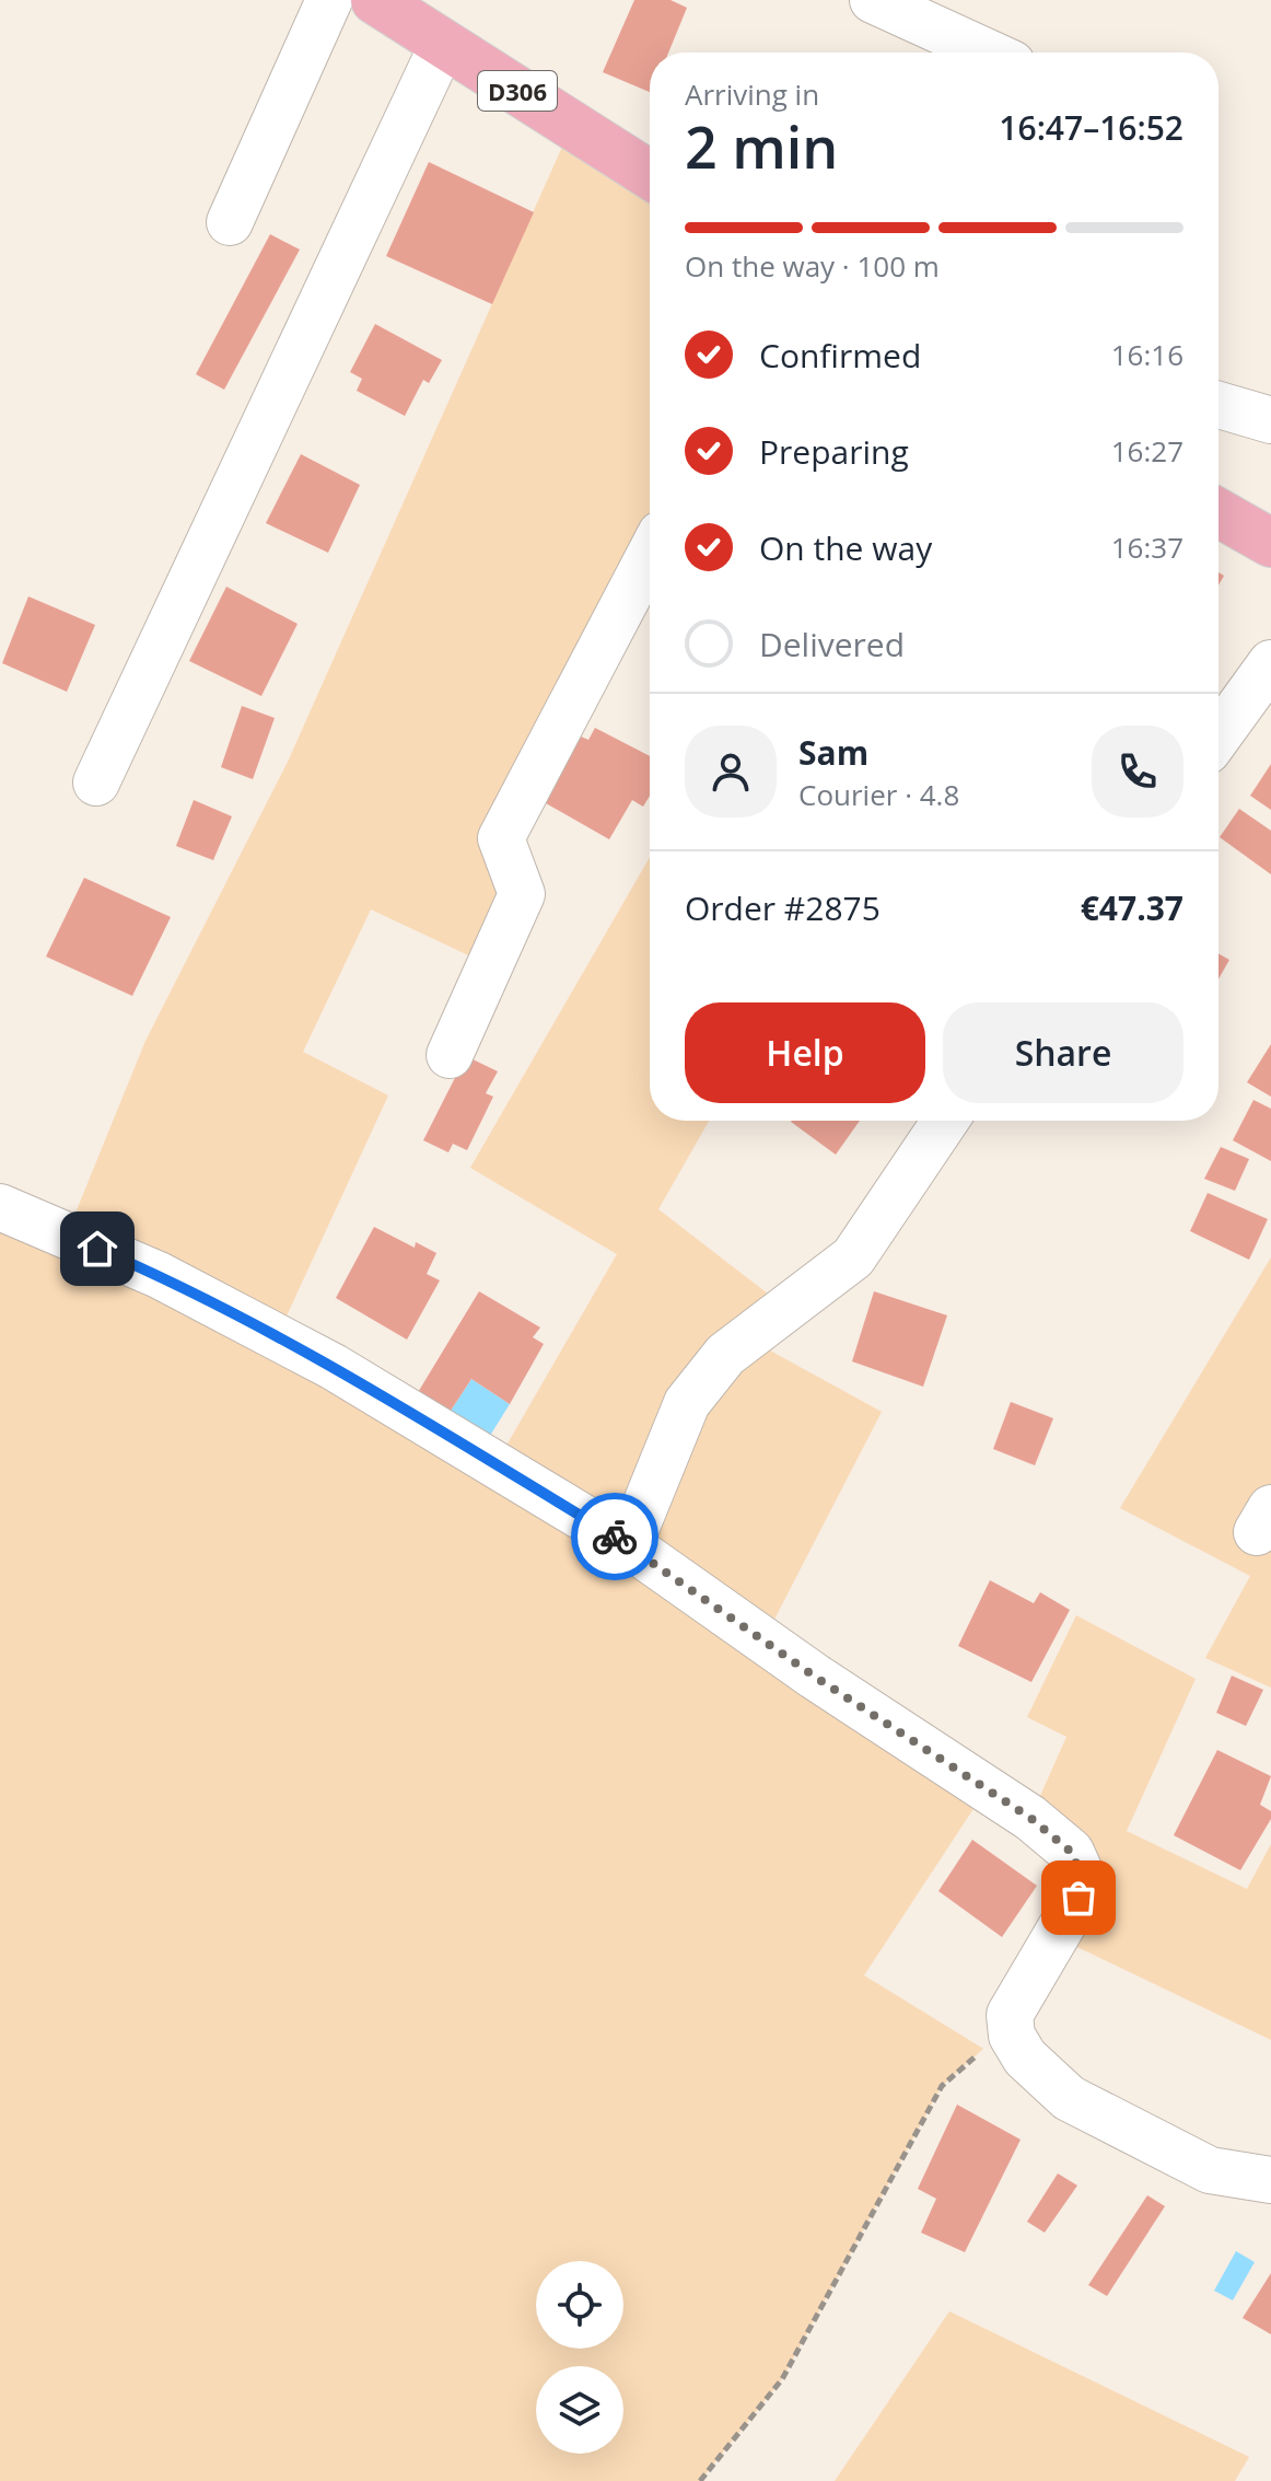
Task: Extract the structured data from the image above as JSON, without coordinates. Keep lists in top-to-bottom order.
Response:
{
  "streets": {
    "main road": ["D306"]
  },
  "page": {
    "heading": ["2 min", "Arriving in", "16:47–16:52"],
    "panel": [
      "Sam",
      "Courier · 4.8",
      "Order #2875",
      "€47.37"
    ],
    "bar": "On the way · 100 m",
    "list": [
      ["Confirmed", "16:16"],
      ["Preparing", "16:27"],
      ["On the way", "16:37"],
      "Delivered"
    ],
    "buttons": ["Help", "Share"]
  }
}
